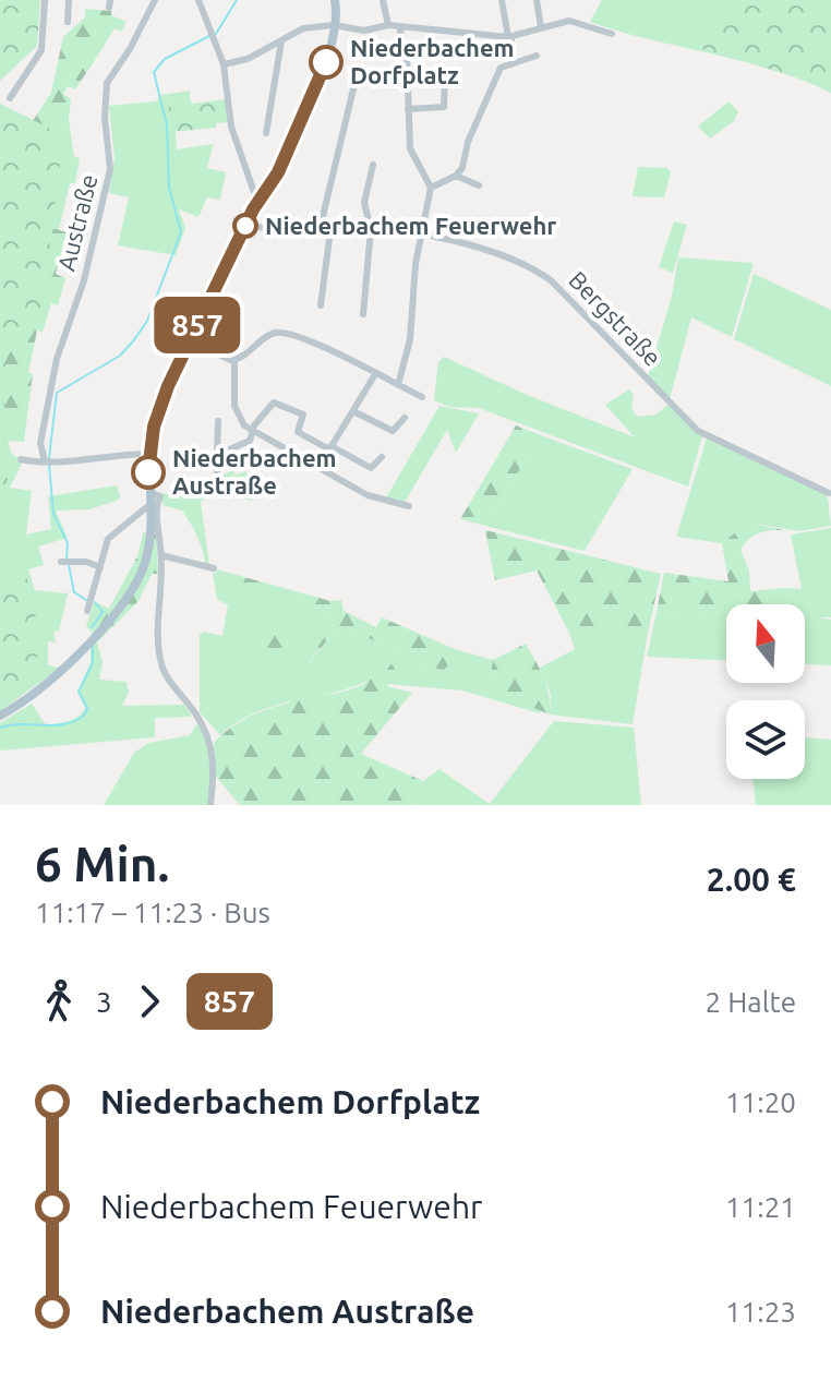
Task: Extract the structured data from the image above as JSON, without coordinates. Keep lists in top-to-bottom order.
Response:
{
  "streets": {
    "street": ["Austraße", "Bergstraße"]
  },
  "places": ["Niederbachem Dorfplatz", "Niederbachem Feuerwehr", "Niederbachem Austraße"],
  "lines": ["bus line 857"],
  "north": "top",
  "page": {
    "on_map": "857",
    "heading": ["6 Min.", "11:17 – 11:23 · Bus", "2.00 €"],
    "legs": ["3", "857", "2 Halte"],
    "list": [
      {
        "name": "Niederbachem Dorfplatz",
        "value": "11:20"
      },
      {
        "name": "Niederbachem Feuerwehr",
        "value": "11:21"
      },
      {
        "name": "Niederbachem Austraße",
        "value": "11:23"
      }
    ]
  }
}
